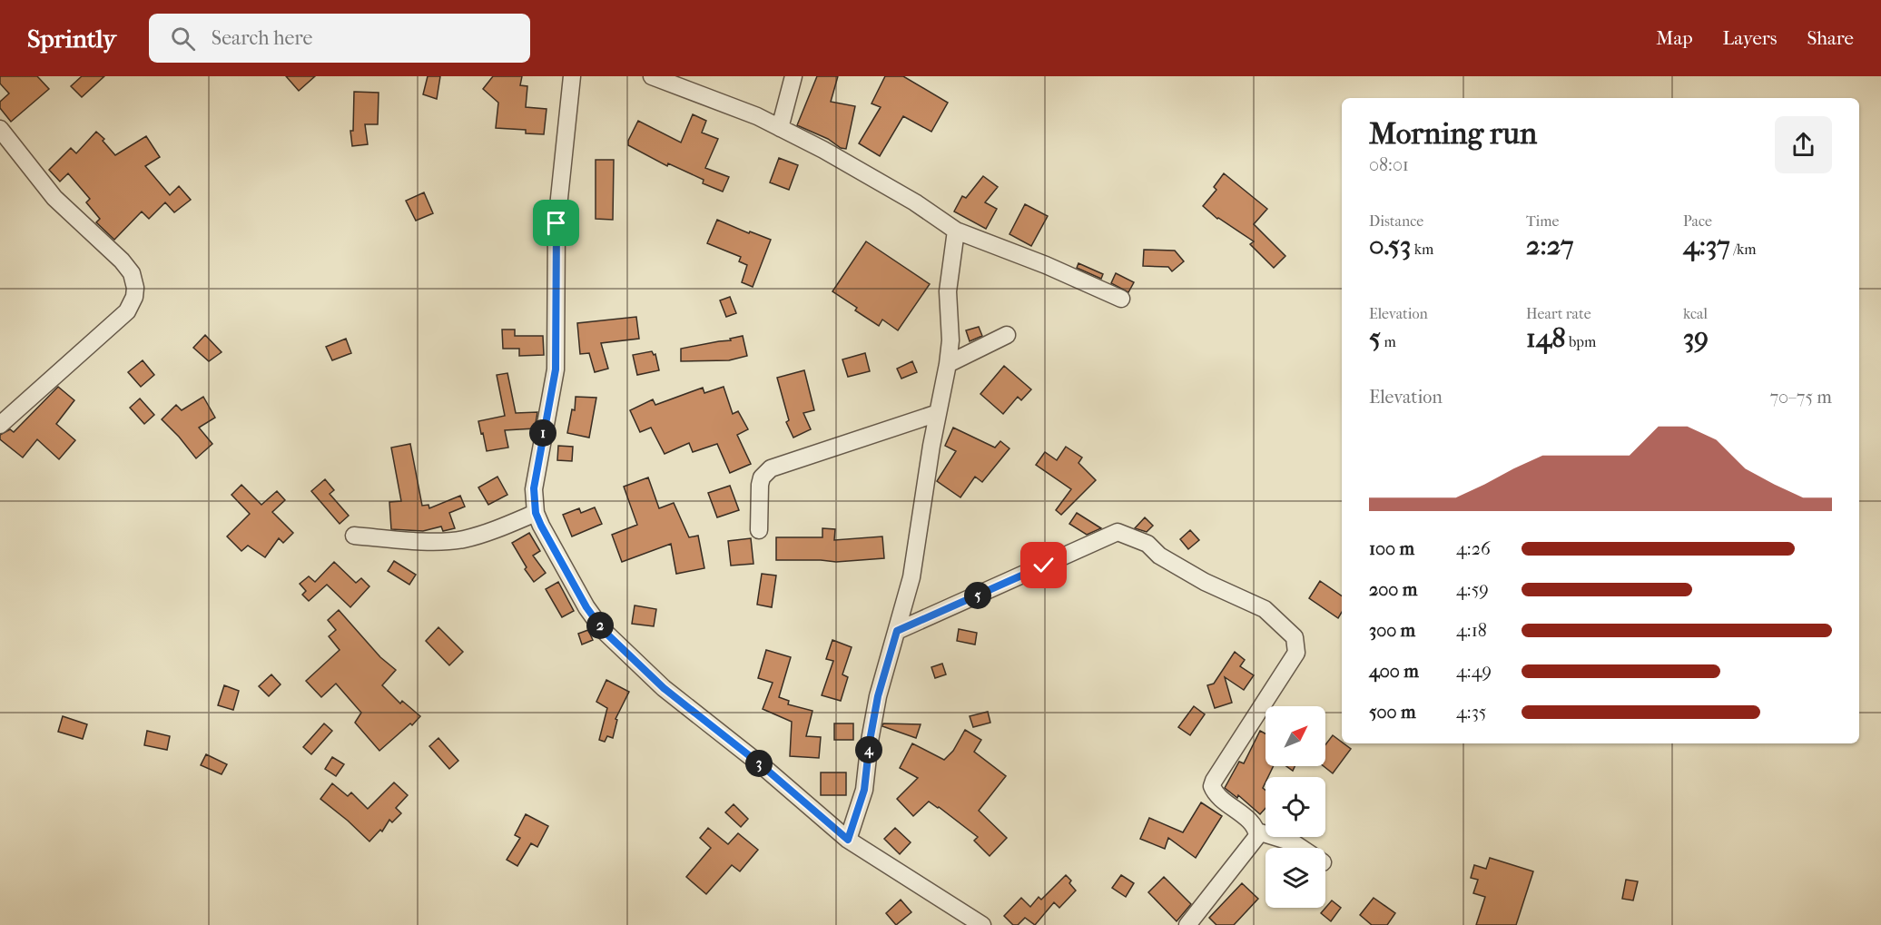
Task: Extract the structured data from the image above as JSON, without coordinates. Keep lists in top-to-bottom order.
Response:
{
  "north": "top right",
  "page": {
    "header": "Sprintly",
    "search": "Search here",
    "nav": ["Map", "Layers", "Share"],
    "heading": ["Morning run", "08:01"],
    "stats": [
      ["Distance", "0.53 km"],
      ["Time", "2:27"],
      ["Pace", "4:37 /km"],
      ["Elevation", "5 m"],
      ["Heart rate", "148 bpm"],
      ["kcal", "39"]
    ],
    "chart": ["Elevation", "70–75 m"],
    "pins": [
      "1",
      "5",
      "2",
      "4",
      "3"
    ],
    "list": [
      {
        "name": "100 m",
        "note": "4:26"
      },
      {
        "name": "200 m",
        "note": "4:59"
      },
      {
        "name": "300 m",
        "note": "4:18"
      },
      {
        "name": "400 m",
        "note": "4:49"
      },
      {
        "name": "500 m",
        "note": "4:35"
      }
    ]
  }
}
